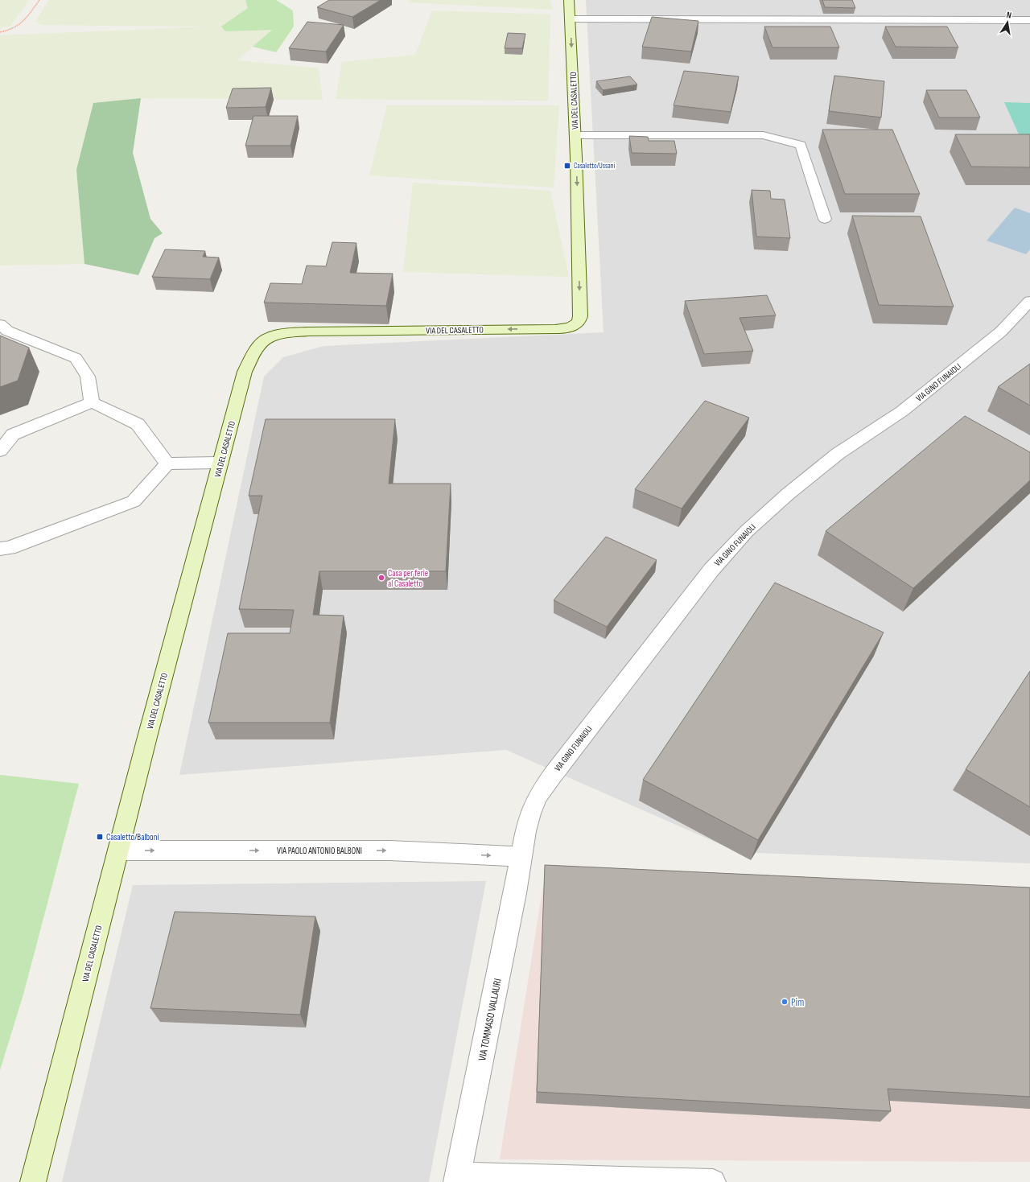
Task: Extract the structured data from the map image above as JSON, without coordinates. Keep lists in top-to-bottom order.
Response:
{
  "streets": {
    "street": [
      "VIA DEL CASALETTO",
      "VIA GINO FUNAIOLI",
      "VIA PAOLO ANTONIO BALBONI",
      "VIA TOMMASO VALLAURI"
    ]
  },
  "crossings": [
    ["VIA DEL CASALETTO", "VIA PAOLO ANTONIO BALBONI"],
    ["VIA GINO FUNAIOLI", "VIA PAOLO ANTONIO BALBONI"],
    ["VIA GINO FUNAIOLI", "VIA TOMMASO VALLAURI"],
    ["VIA PAOLO ANTONIO BALBONI", "VIA TOMMASO VALLAURI"]
  ],
  "one_way": ["VIA PAOLO ANTONIO BALBONI"],
  "places": {
    "transit": ["Casaletto/Ussani", "Casaletto/Balboni"],
    "other": ["Casa per ferie al Casaletto", "Pim"]
  },
  "north": "top"
}
